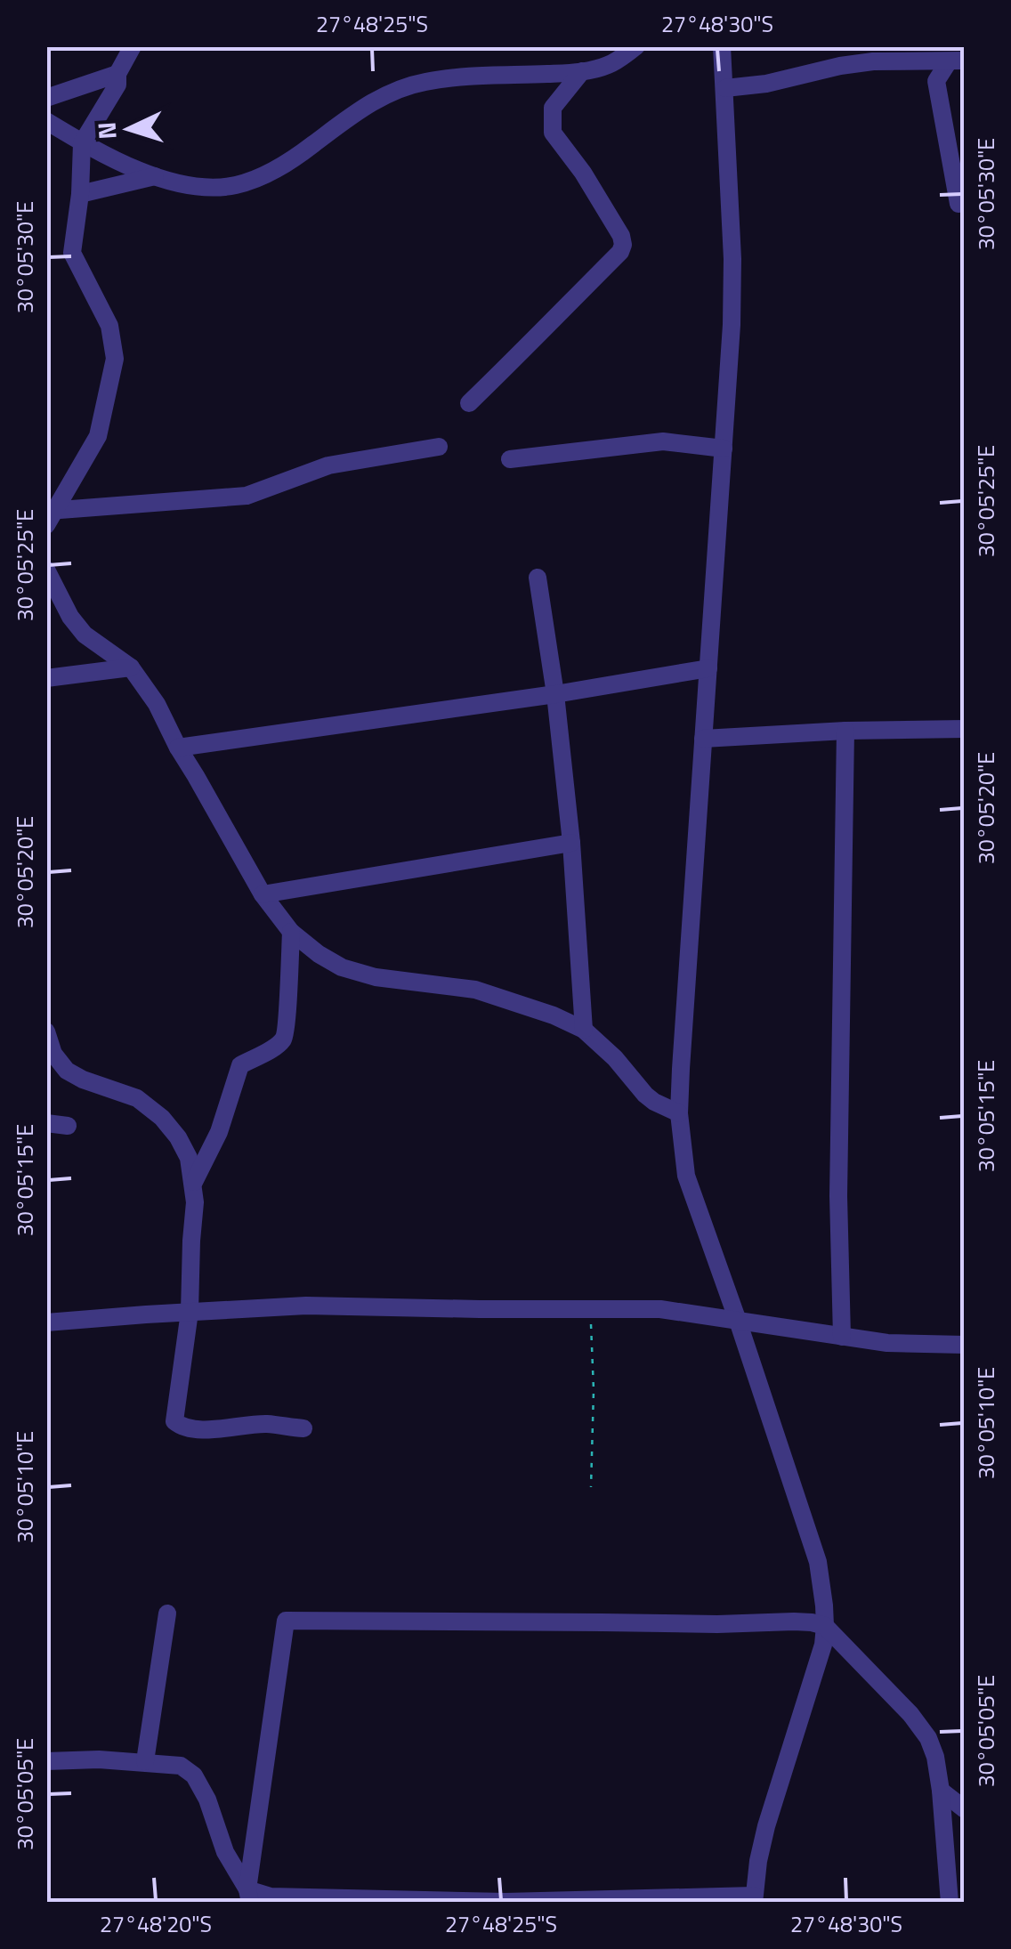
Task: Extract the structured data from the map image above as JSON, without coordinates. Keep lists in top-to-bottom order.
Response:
{
  "north": "left",
  "coordinates": [
    "27°48'25\"S",
    "27°48'30\"S",
    "30°05'30\"E",
    "30°05'25\"E",
    "30°05'20\"E",
    "30°05'15\"E",
    "30°05'10\"E",
    "30°05'05\"E",
    "27°48'20\"S"
  ]
}
